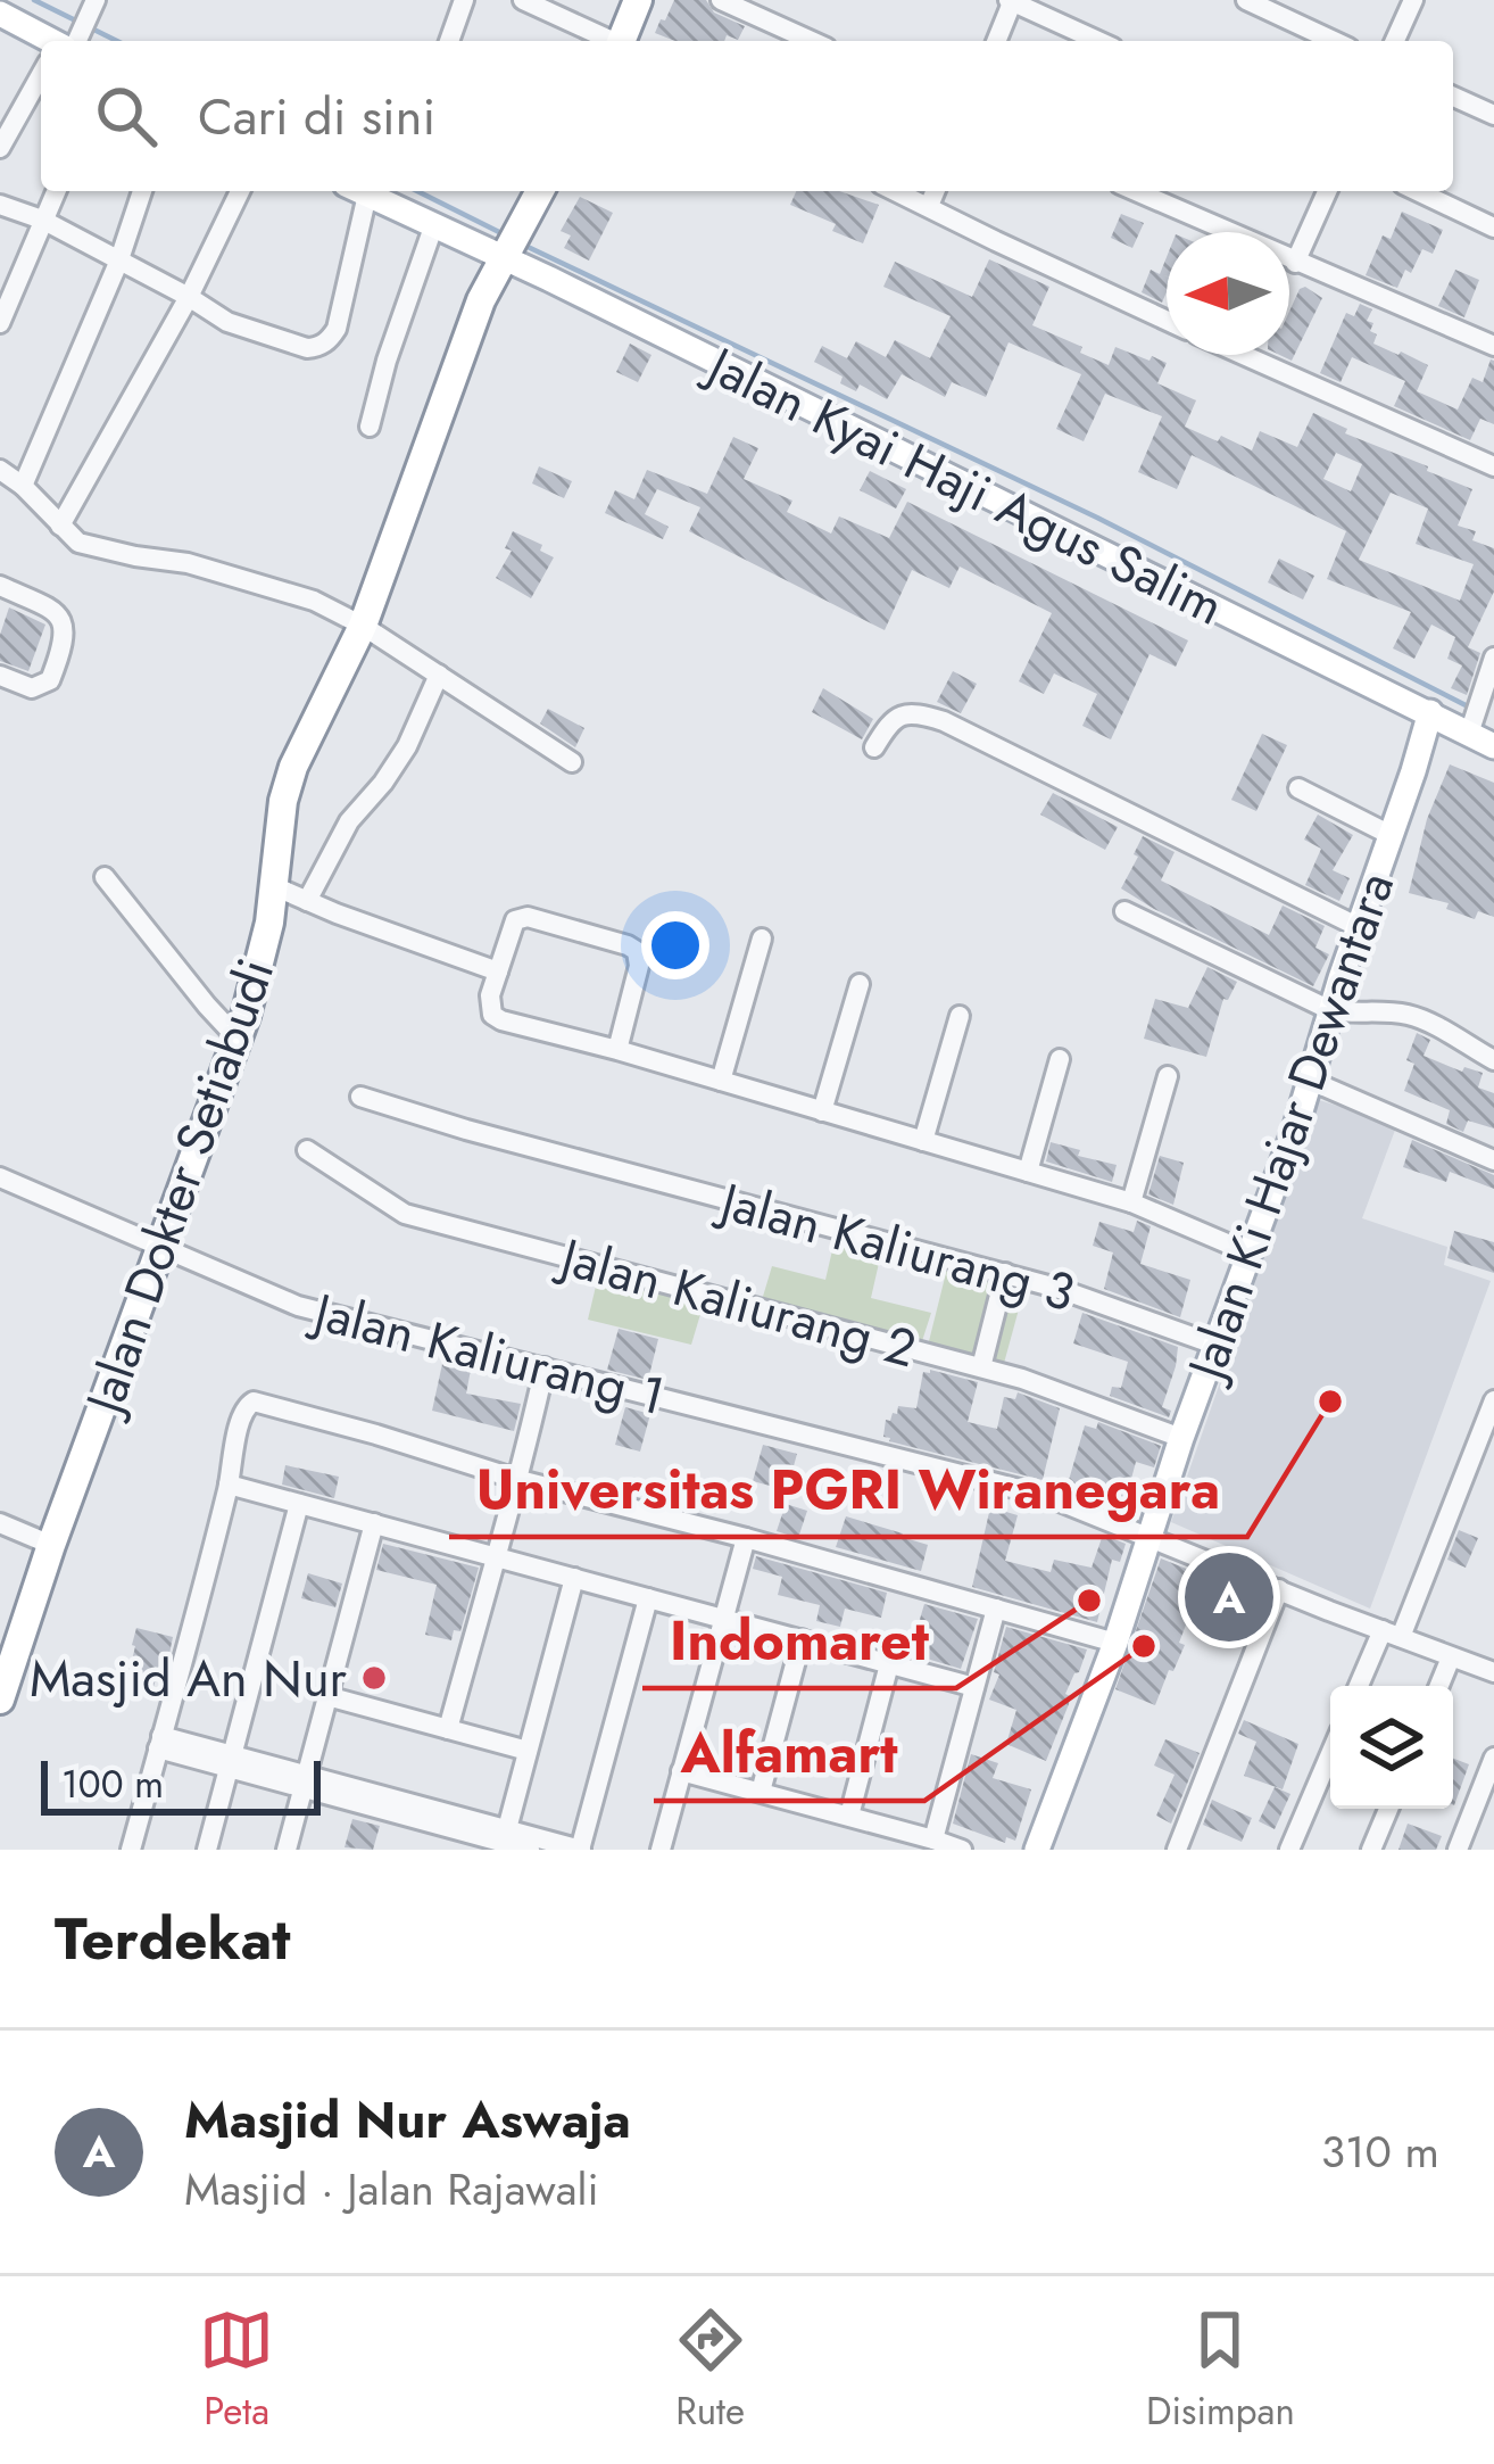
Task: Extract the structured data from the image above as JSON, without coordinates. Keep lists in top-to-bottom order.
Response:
{
  "streets": {
    "highway": ["Jalan Dokter Setiabudi"],
    "main road": ["Jalan Kyai Haji Agus Salim", "Jalan Ki Hajar Dewantara"],
    "street": ["Jalan Kaliurang 3", "Jalan Kaliurang 2", "Jalan Kaliurang 1"]
  },
  "crossings": [
    ["Jalan Kyai Haji Agus Salim", "Jalan Ki Hajar Dewantara"],
    ["Jalan Kyai Haji Agus Salim", "Jalan Dokter Setiabudi"],
    ["Jalan Ki Hajar Dewantara", "Jalan Kaliurang 3"],
    ["Jalan Ki Hajar Dewantara", "Jalan Kaliurang 2"],
    ["Jalan Ki Hajar Dewantara", "Jalan Kaliurang 1"],
    ["Jalan Dokter Setiabudi", "Jalan Kaliurang 1"]
  ],
  "places": [
    "Universitas PGRI Wiranegara",
    "Indomaret",
    "Alfamart",
    "Masjid An Nur"
  ],
  "scale_bar": "100 m",
  "north": "left",
  "page": {
    "search": "Cari di sini",
    "pins": "A",
    "scale": "100 m",
    "heading": "Terdekat",
    "list": [
      {
        "mark": "A",
        "name": "Masjid Nur Aswaja",
        "note": "Masjid · Jalan Rajawali",
        "value": "310 m"
      }
    ],
    "nav": ["Peta", "Rute", "Disimpan"]
  }
}
